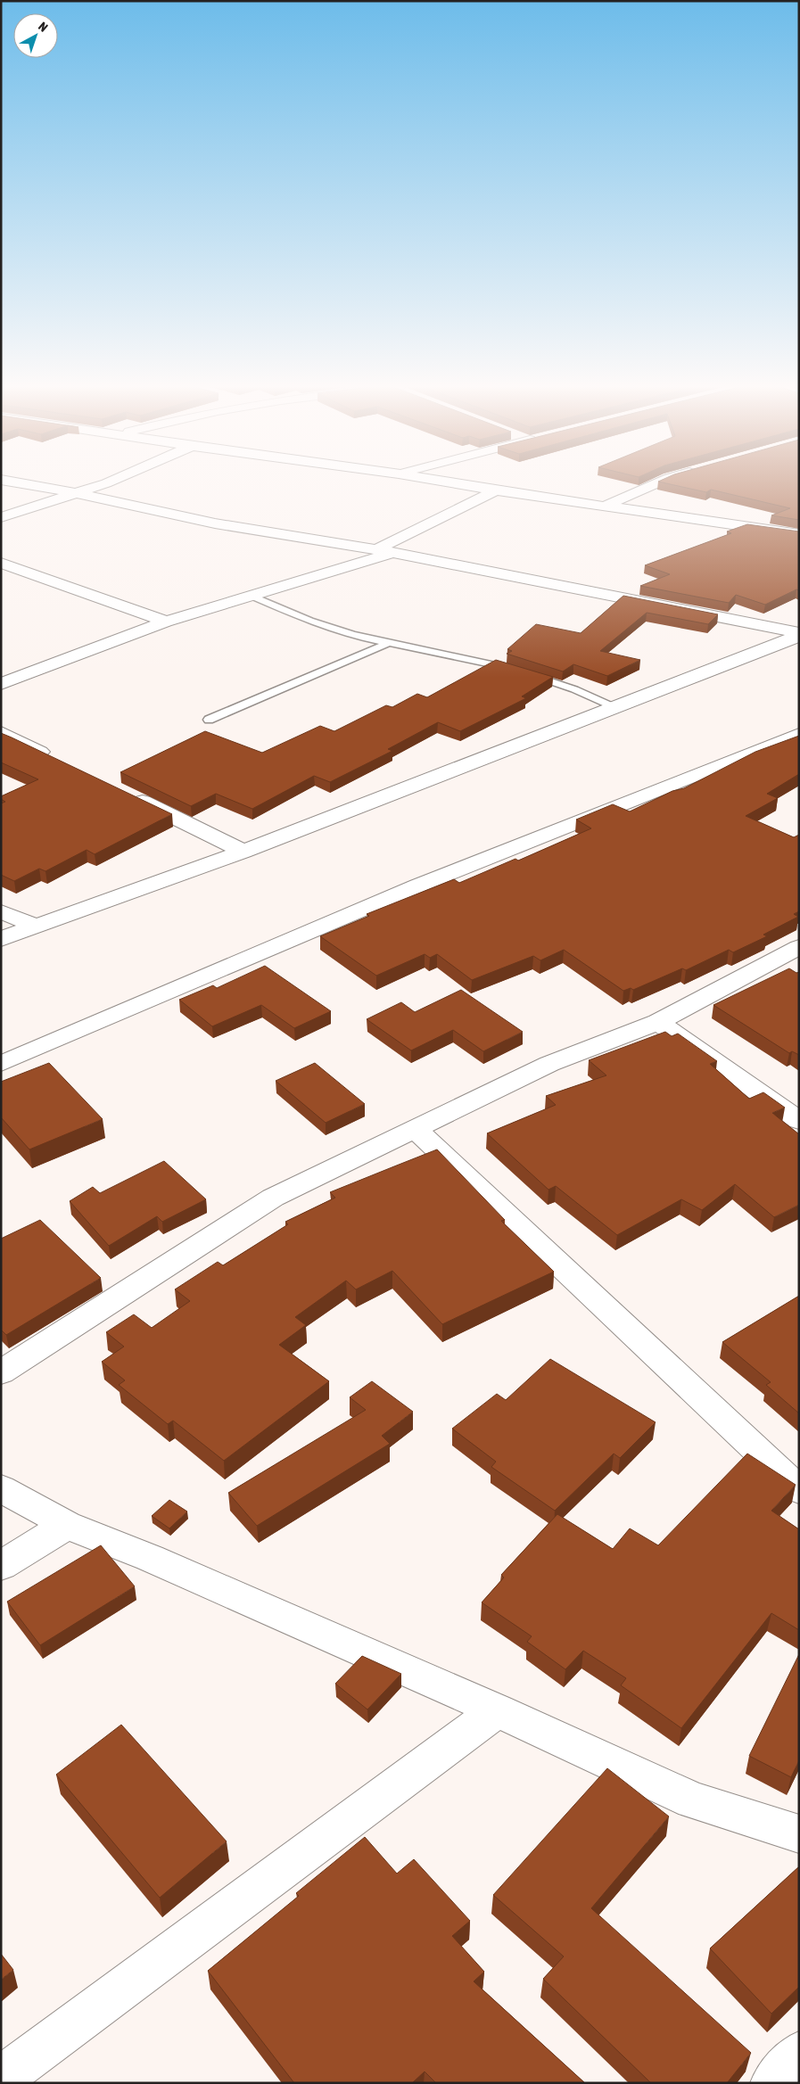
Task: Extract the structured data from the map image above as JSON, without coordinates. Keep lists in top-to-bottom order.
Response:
{
  "north": "top right"
}
